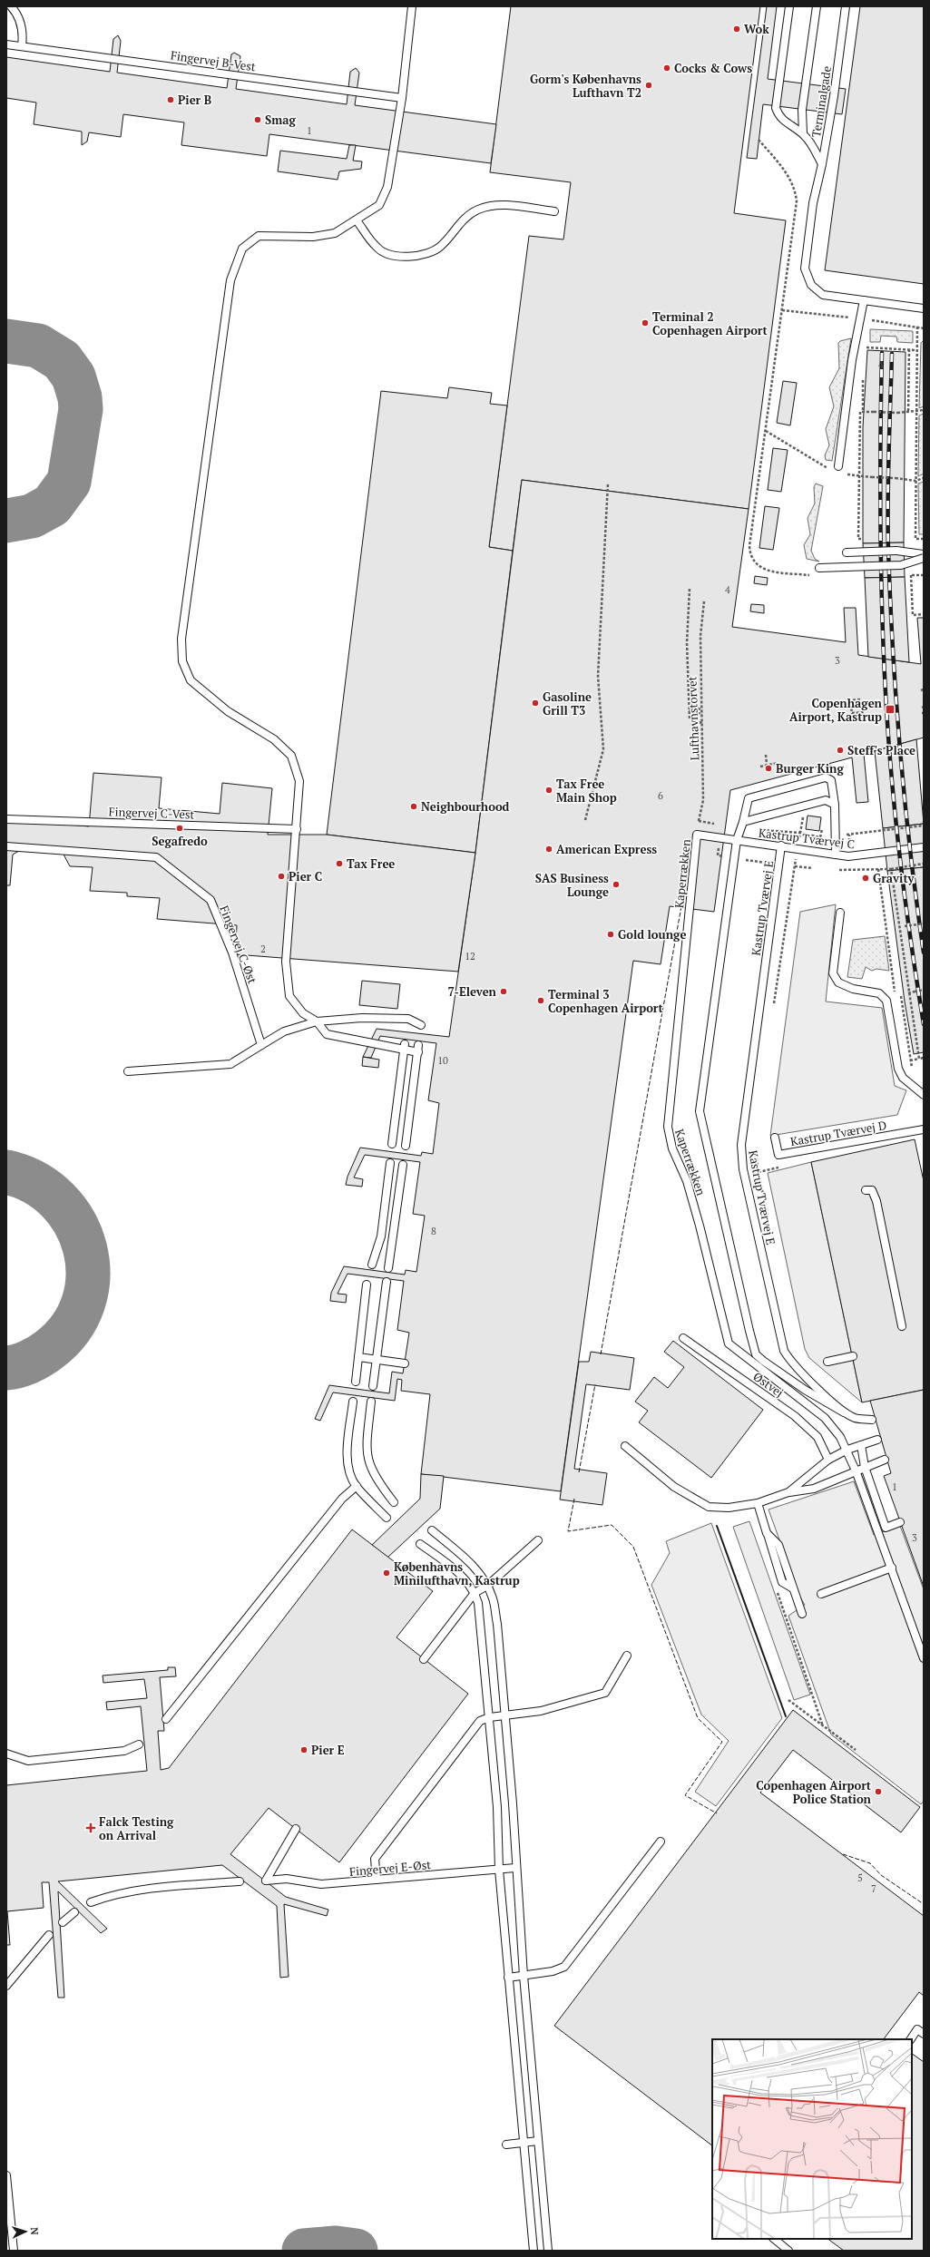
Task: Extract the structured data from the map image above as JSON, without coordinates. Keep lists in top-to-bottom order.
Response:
{
  "streets": {
    "lane": [
      "Fingervej B-Vest",
      "Terminalgade",
      "Fingervej C-Vest",
      "Kastrup Tværvej C",
      "Kaperrækken",
      "Kastrup Tværvej E",
      "Fingervej C-Øst",
      "Kastrup Tværvej D",
      "Østvej",
      "Fingervej E-Øst"
    ],
    "path": ["Lufthavnstorvet"]
  },
  "crossings": [
    ["Lufthavnstorvet", "Kaperrækken"],
    ["Kastrup Tværvej C", "Kaperrækken"],
    ["Kastrup Tværvej C", "Kastrup Tværvej E"],
    ["Kaperrækken", "Kastrup Tværvej E"]
  ],
  "places": {
    "other": [
      "Wok",
      "Cocks & Cows",
      "Gorm's Københavns Lufthavn T2",
      "Pier B",
      "Smag",
      "Terminal 2 Copenhagen Airport",
      "Gasoline Grill T3",
      "Steff's Place",
      "Burger King",
      "Tax Free Main Shop",
      "Neighbourhood",
      "Segafredo",
      "American Express",
      "Tax Free",
      "Pier C",
      "Gravity",
      "SAS Business Lounge",
      "Gold lounge",
      "7-Eleven",
      "Terminal 3 Copenhagen Airport",
      "Københavns Minilufthavn, Kastrup",
      "Pier E",
      "Copenhagen Airport Police Station"
    ],
    "transit": ["Copenhagen Airport, Kastrup"],
    "health": ["Falck Testing on Arrival"]
  },
  "house_numbers": [
    "1",
    "4",
    "4",
    "3",
    "6",
    "2",
    "12",
    "10",
    "8",
    "1",
    "3",
    "5",
    "7"
  ],
  "north": "right"
}
